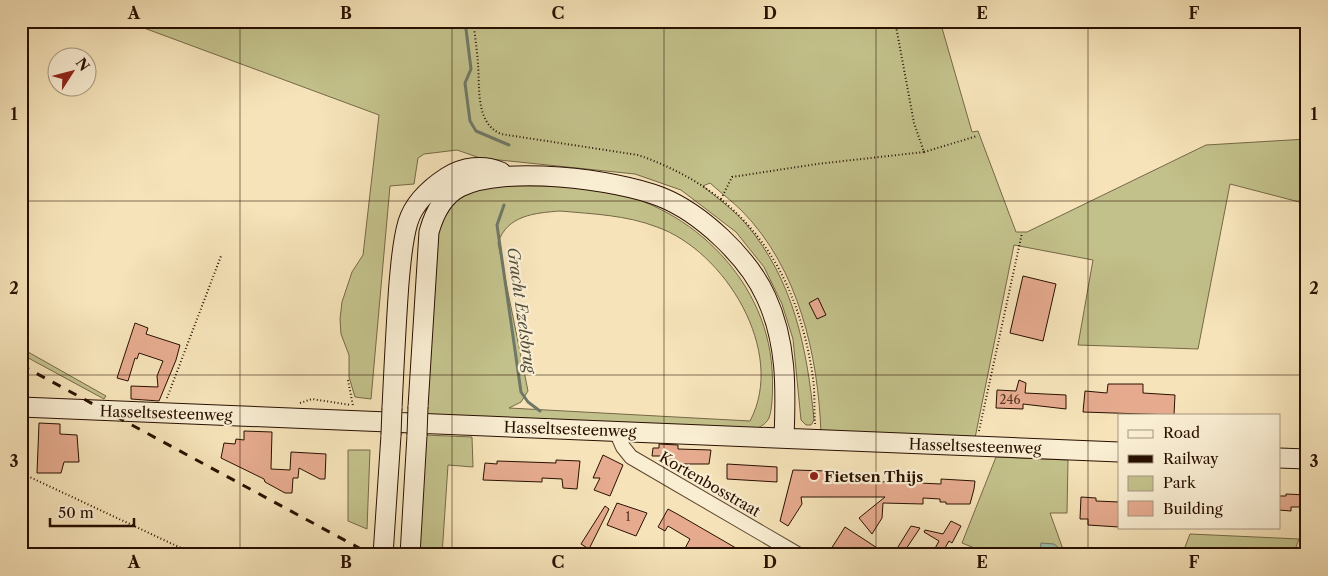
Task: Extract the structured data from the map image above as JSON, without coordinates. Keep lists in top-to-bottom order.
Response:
{
  "streets": {
    "main road": ["Hasseltsesteenweg"],
    "street": ["Kortenbosstraat"]
  },
  "crossings": [
    ["Hasseltsesteenweg", "Kortenbosstraat"]
  ],
  "water": ["Gracht Ezelsbrug"],
  "places": ["Fietsen Thijs"],
  "house_numbers": ["246", "1"],
  "legend": [
    "Road",
    "Railway",
    "Park",
    "Building"
  ],
  "scale_bar": "50 m",
  "north": "top right",
  "grid": {
    "columns": [
      "A",
      "B",
      "C",
      "D",
      "E",
      "F"
    ],
    "rows": ["1", "2", "3"]
  }
}
